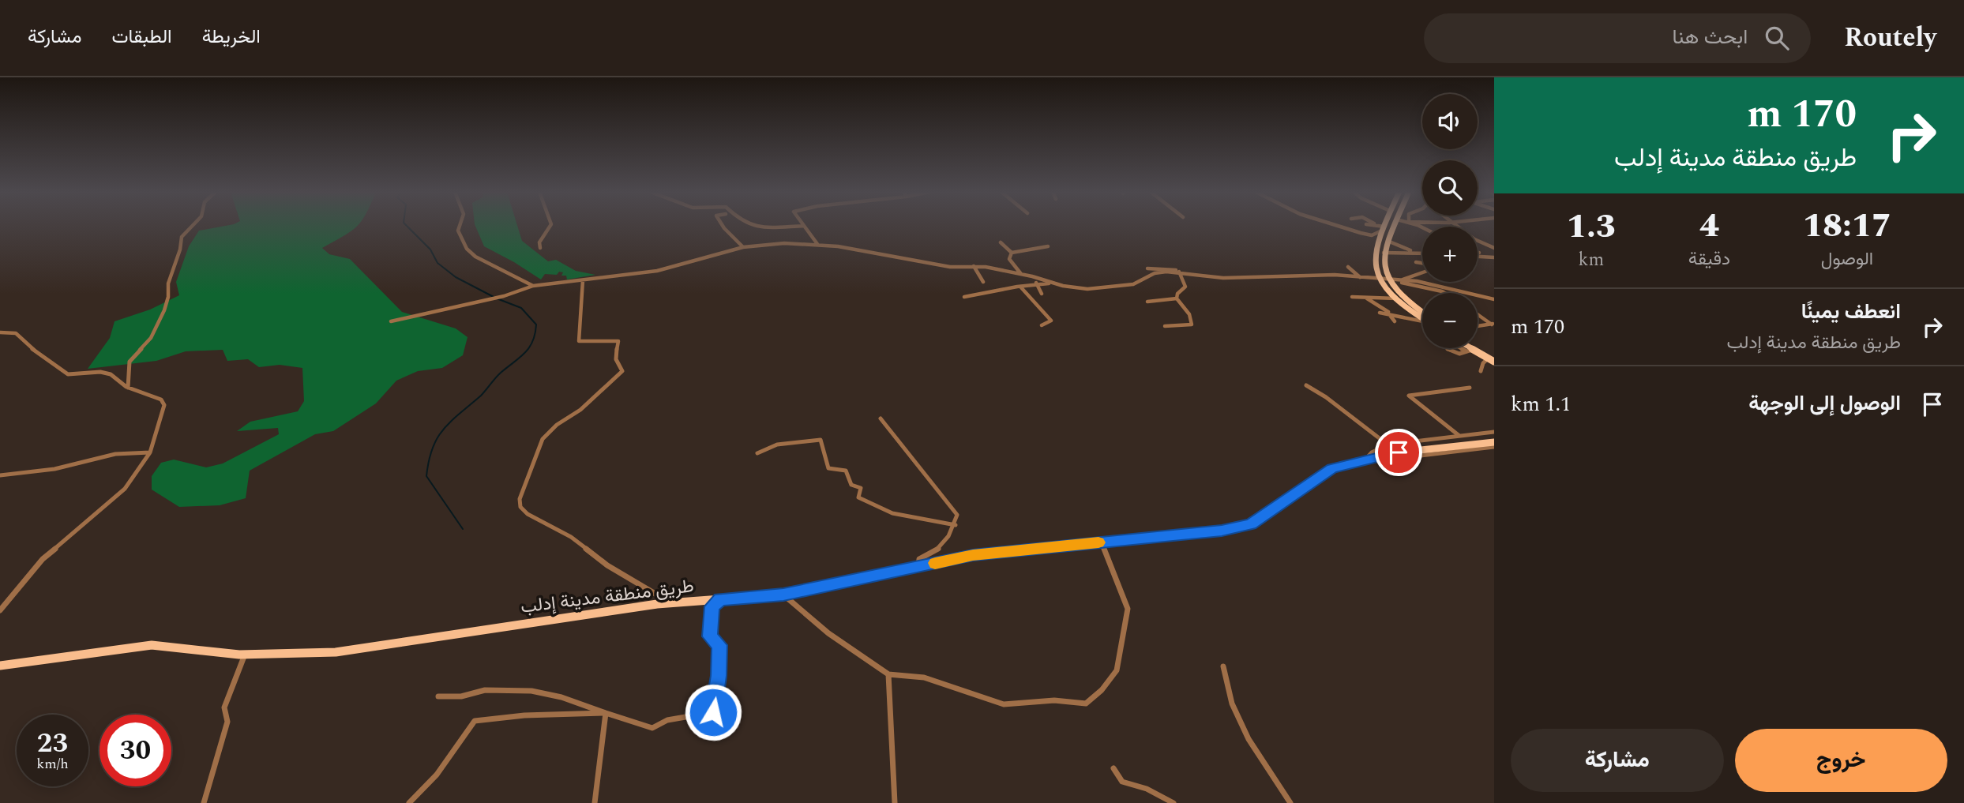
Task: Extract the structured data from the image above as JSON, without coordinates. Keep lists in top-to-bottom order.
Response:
{
  "streets": {
    "main road": ["طريق منطقة مدينة إدلب"]
  },
  "page": {
    "header": "Routely",
    "search": "ابحث هنا",
    "nav": ["الخريطة", "الطبقات", "مشاركة"],
    "turn": ["170 m", "طريق منطقة مدينة إدلب"],
    "map_buttons": ["+", "−"],
    "eta": [
      "18:17",
      "الوصول",
      "4",
      "دقيقة",
      "1.3",
      "km"
    ],
    "list": [
      {
        "name": "انعطف يمينًا",
        "note": "طريق منطقة مدينة إدلب",
        "value": "170 m"
      },
      {
        "name": "الوصول إلى الوجهة",
        "value": "1.1 km"
      }
    ],
    "speed": "23 km/h",
    "limit": "30",
    "buttons": ["خروج", "مشاركة"]
  }
}
